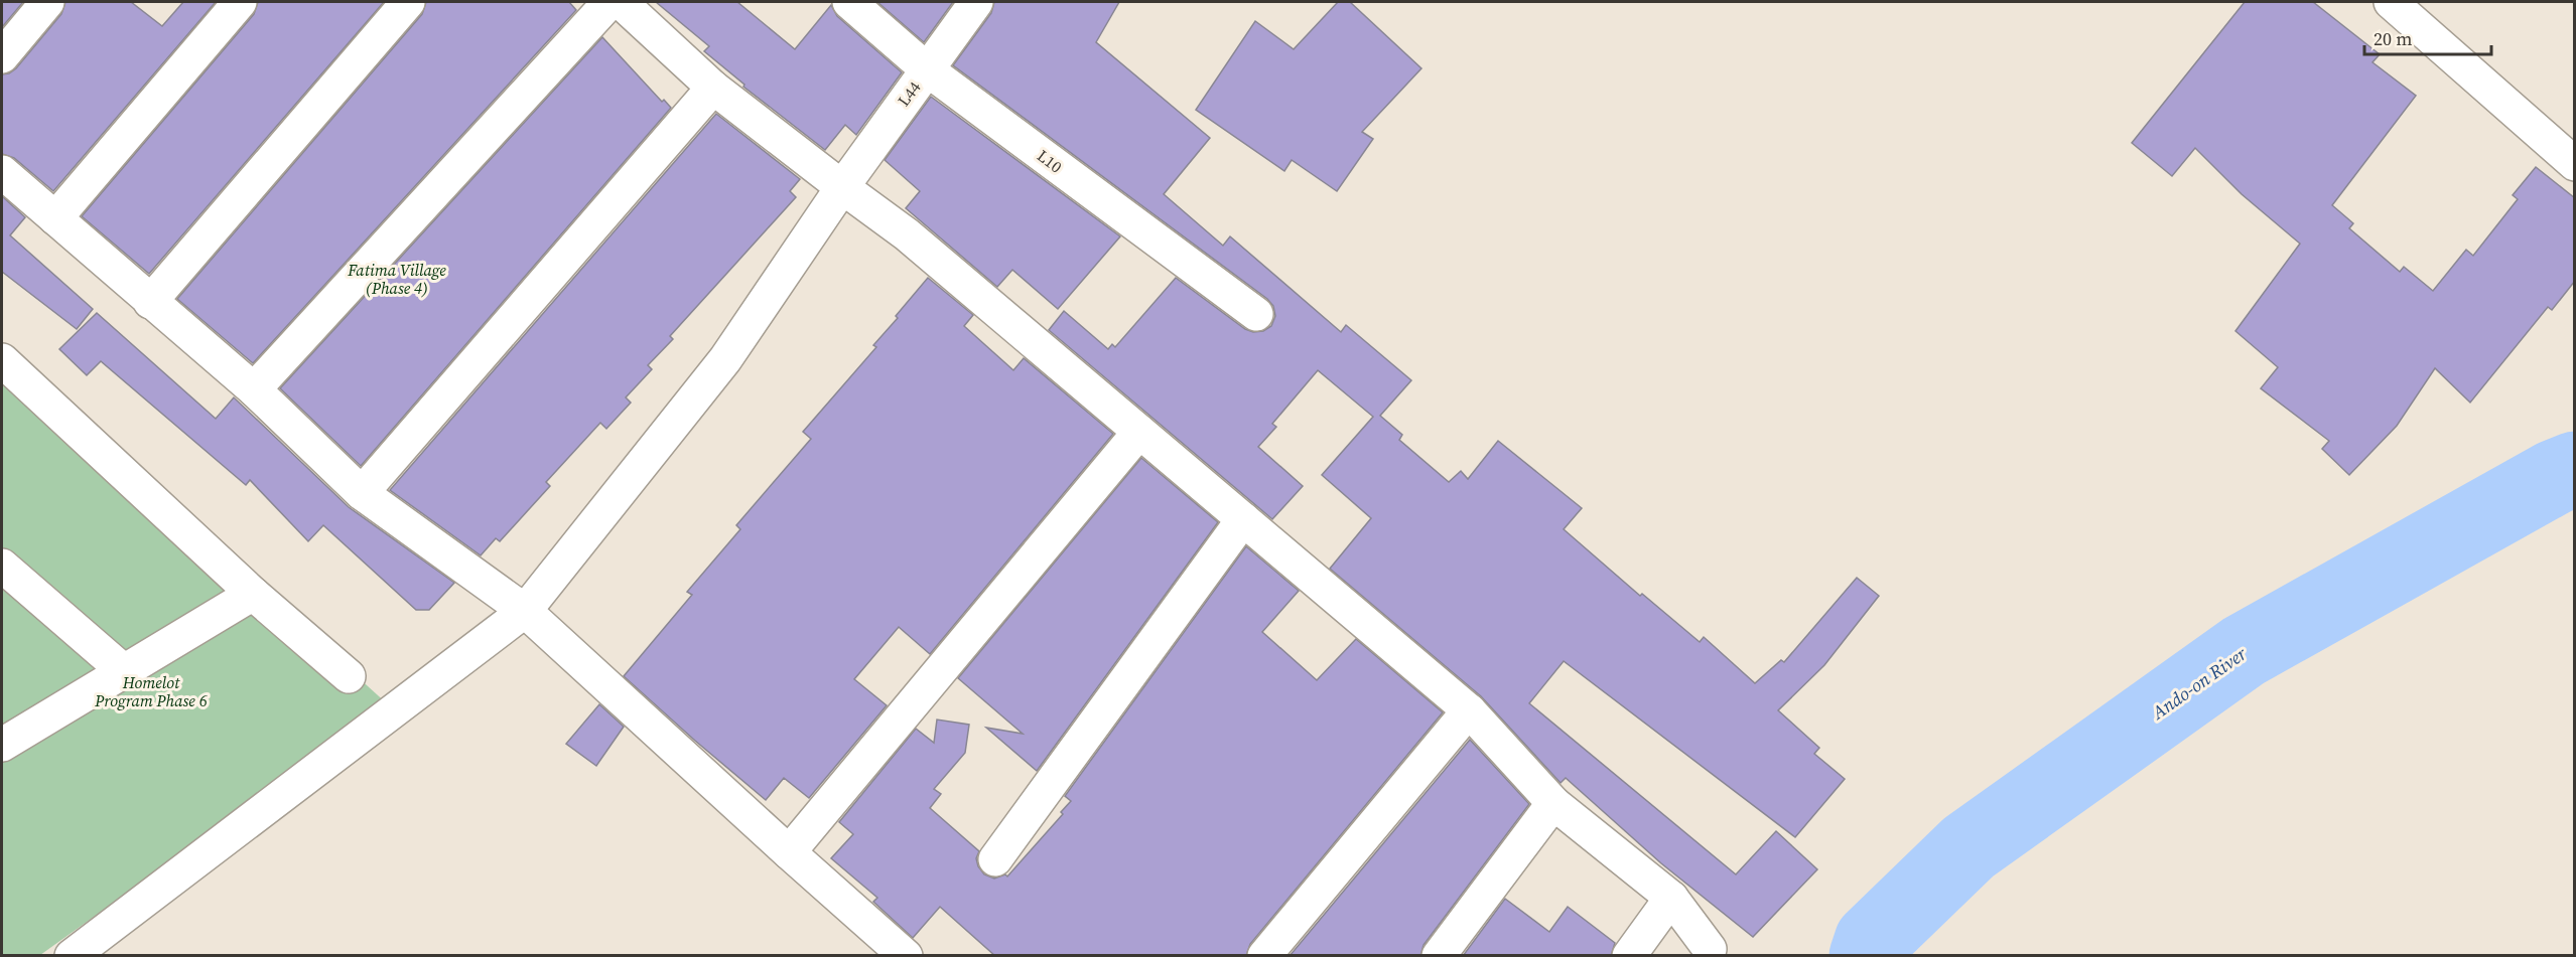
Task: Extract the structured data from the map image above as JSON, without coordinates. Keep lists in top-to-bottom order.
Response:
{
  "streets": {
    "street": ["L44", "L10"]
  },
  "crossings": [
    ["L44", "L10"]
  ],
  "water": ["Ando-on River"],
  "parks": ["Fatima Village (Phase 4)", "Homelot Program Phase 6"],
  "scale_bar": "20 m"
}
